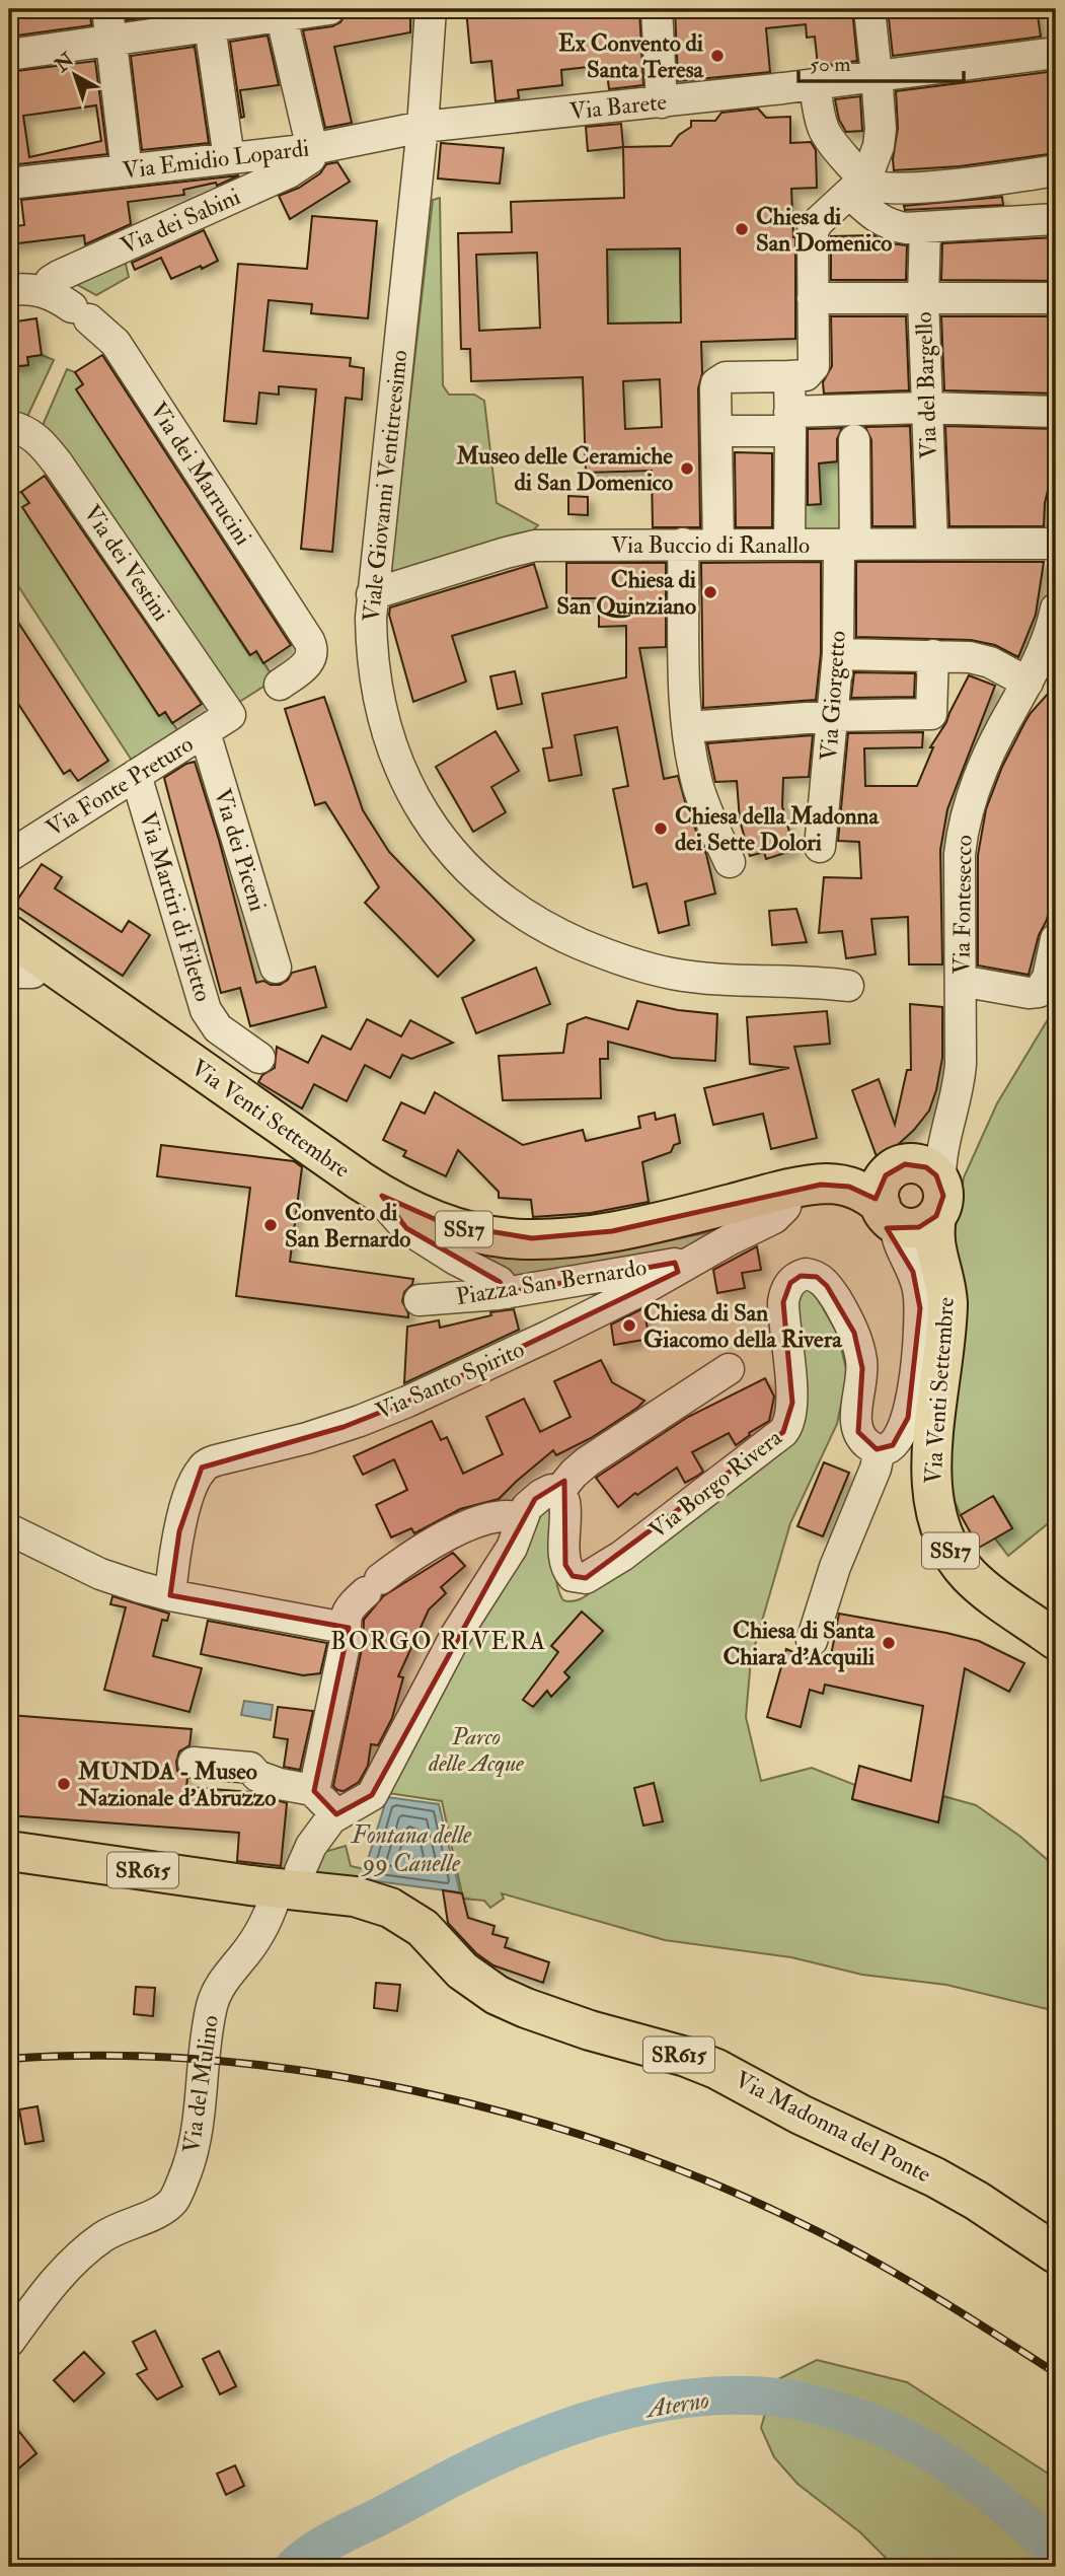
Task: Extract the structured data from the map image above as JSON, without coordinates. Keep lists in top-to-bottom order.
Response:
{
  "streets": {
    "main road": [
      "Via Venti Settembre",
      "SS17",
      "SR615",
      "Via Madonna del Ponte"
    ],
    "street": [
      "Via Barete",
      "Via Emidio Lopardi",
      "Via dei Sabini",
      "Via del Bargello",
      "Via dei Marrucini",
      "Viale Giovanni Ventitreesimo",
      "Via Buccio di Ranallo",
      "Via dei Vestini",
      "Via Giorgetto",
      "Via Fonte Preturo",
      "Via dei Piceni",
      "Via Fontesecco",
      "Via Martiri di Filetto",
      "Piazza San Bernardo",
      "Via Santo Spirito",
      "Via Borgo Rivera",
      "Via del Mulino"
    ]
  },
  "crossings": [
    ["Via Barete", "Via Emidio Lopardi"],
    ["Via Barete", "Viale Giovanni Ventitreesimo"],
    ["Via Emidio Lopardi", "Via dei Sabini"],
    ["Via Emidio Lopardi", "Viale Giovanni Ventitreesimo"],
    ["Via dei Sabini", "Via dei Marrucini"],
    ["Via del Bargello", "Via Buccio di Ranallo"],
    ["Viale Giovanni Ventitreesimo", "Via Buccio di Ranallo"],
    ["Via Buccio di Ranallo", "Via Giorgetto"],
    ["Via dei Vestini", "Via Fonte Preturo"],
    ["Via Fonte Preturo", "Via dei Piceni"],
    ["Via Fonte Preturo", "Via Martiri di Filetto"],
    ["Via Fontesecco", "Via Venti Settembre"],
    ["Via Venti Settembre", "Via Santo Spirito"],
    ["Piazza San Bernardo", "Via Santo Spirito"],
    ["SR615", "Via del Mulino"],
    ["SR615", "Via Madonna del Ponte"],
    ["Via del Mulino", "Via Madonna del Ponte"]
  ],
  "districts": ["BORGO RIVERA"],
  "water": ["Fontana delle 99 Canelle", "Aterno"],
  "parks": ["Parco delle Acque"],
  "places": [
    "Ex Convento di Santa Teresa",
    "Chiesa di San Domenico",
    "Museo delle Ceramiche di San Domenico",
    "Chiesa di San Quinziano",
    "Chiesa della Madonna dei Sette Dolori",
    "Convento di San Bernardo",
    "Chiesa di San Giacomo della Rivera",
    "Chiesa di Santa Chiara d'Acquili",
    "MUNDA - Museo Nazionale d’Abruzzo"
  ],
  "scale_bar": "50 m",
  "north": "top left"
}
